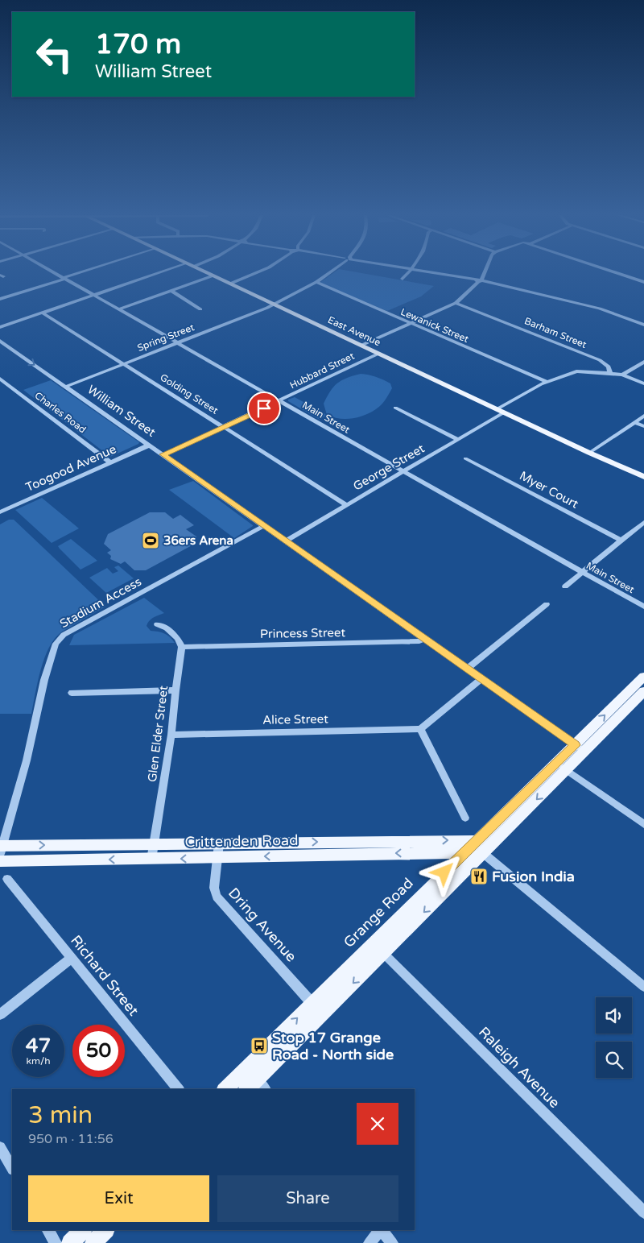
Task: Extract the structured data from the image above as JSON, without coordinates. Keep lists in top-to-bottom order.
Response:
{
  "streets": {
    "main road": ["East Avenue", "Crittenden Road", "Grange Road"],
    "street": [
      "Lewanick Street",
      "Barham Street",
      "Spring Street",
      "Hubbard Street",
      "Golding Street",
      "William Street",
      "Charles Road",
      "Main Street",
      "George Street",
      "Toogood Avenue",
      "Myer Court",
      "Stadium Access",
      "Princess Street",
      "Alice Street",
      "Glen Elder Street",
      "Dring Avenue",
      "Richard Street",
      "Raleigh Avenue"
    ]
  },
  "crossings": [
    ["Lewanick Street", "Spring Street"],
    ["East Avenue", "Spring Street"],
    ["East Avenue", "Hubbard Street"],
    ["East Avenue", "George Street"],
    ["Spring Street", "Golding Street"],
    ["Spring Street", "William Street"],
    ["Spring Street", "Main Street"],
    ["Hubbard Street", "Golding Street"],
    ["Hubbard Street", "William Street"],
    ["Hubbard Street", "Main Street"],
    ["Golding Street", "George Street"],
    ["William Street", "George Street"],
    ["William Street", "Toogood Avenue"],
    ["William Street", "Stadium Access"],
    ["William Street", "Princess Street"],
    ["William Street", "Grange Road"],
    ["Charles Road", "Toogood Avenue"],
    ["Main Street", "George Street"],
    ["Stadium Access", "Crittenden Road"],
    ["Princess Street", "Glen Elder Street"],
    ["Alice Street", "Glen Elder Street"],
    ["Glen Elder Street", "Crittenden Road"],
    ["Crittenden Road", "Grange Road"],
    ["Crittenden Road", "Dring Avenue"],
    ["Grange Road", "Dring Avenue"],
    ["Grange Road", "Raleigh Avenue"]
  ],
  "places": {
    "sports": ["36ers Arena"],
    "restaurant": ["Fusion India"],
    "bus stop": ["Stop 17 Grange Road - North side"]
  },
  "page": {
    "turn": ["170 m", "William Street"],
    "speed": "47 km/h",
    "limit": "50",
    "heading": ["3 min", "950 m · 11:56"],
    "buttons": ["Exit", "Share"]
  }
}
